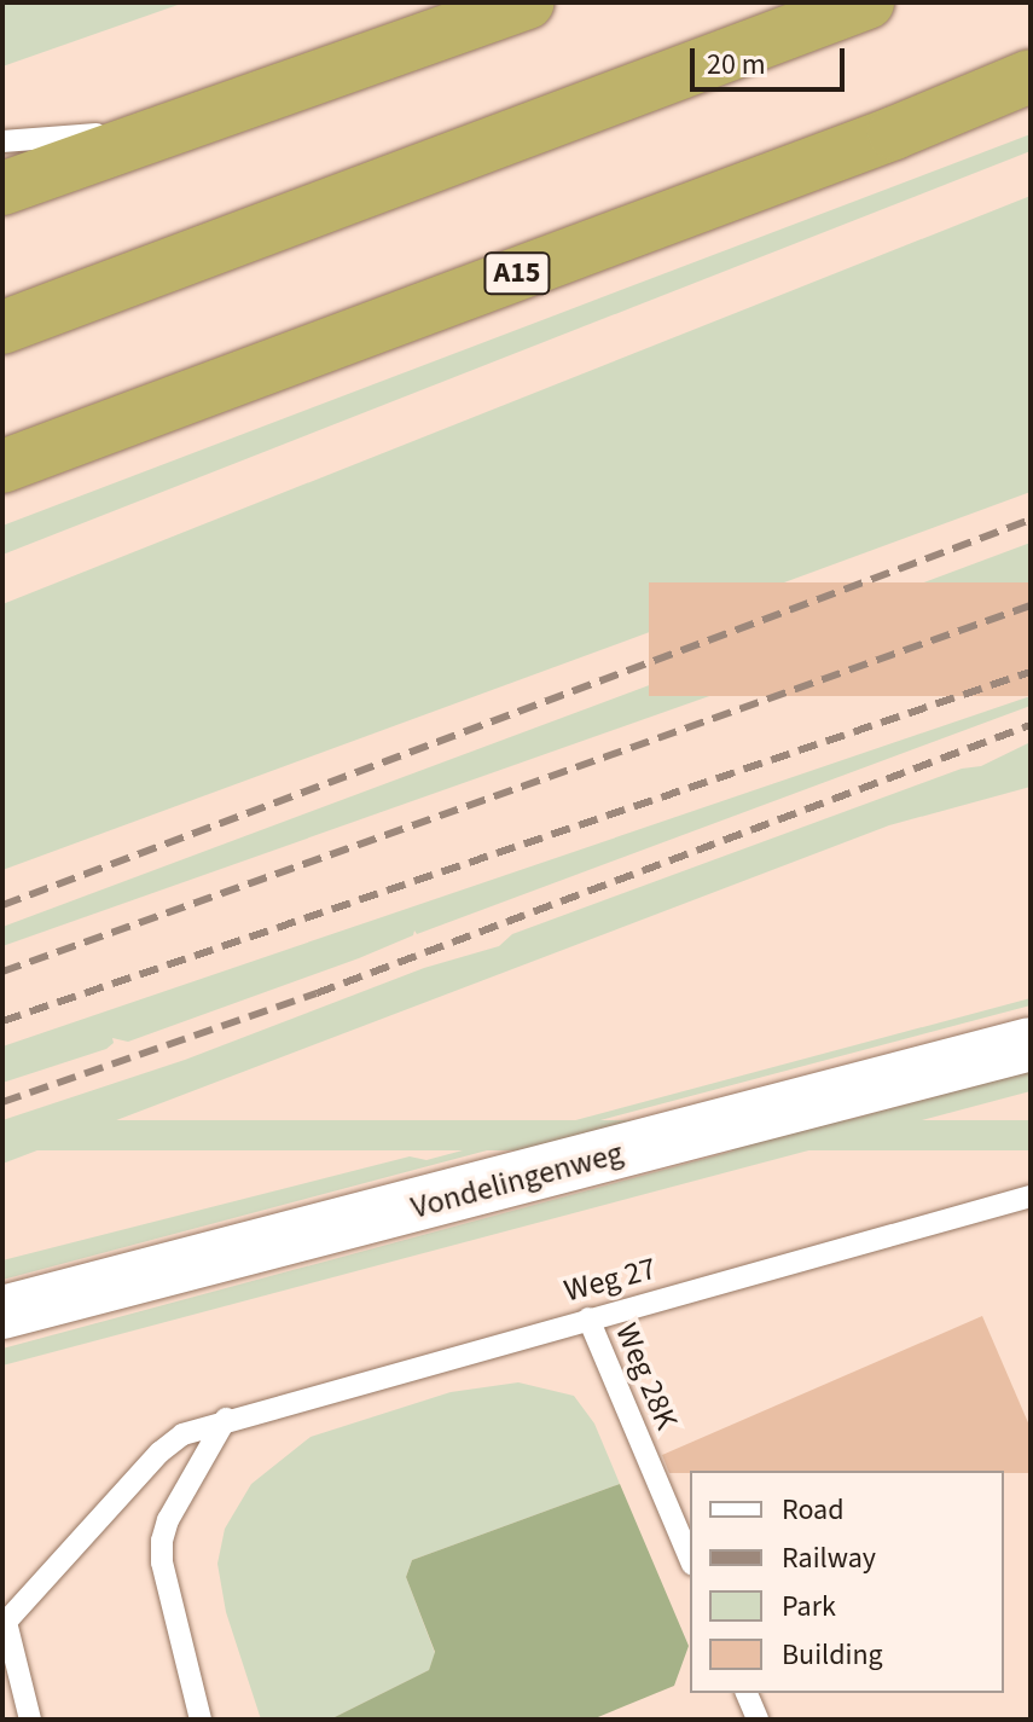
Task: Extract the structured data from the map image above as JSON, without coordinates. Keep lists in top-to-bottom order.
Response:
{
  "streets": {
    "highway": ["A15"],
    "street": ["Vondelingenweg"],
    "lane": ["Weg 27", "Weg 28K"]
  },
  "crossings": [
    ["Weg 27", "Weg 28K"]
  ],
  "legend": [
    "Road",
    "Railway",
    "Park",
    "Building"
  ],
  "scale_bar": "20 m"
}
